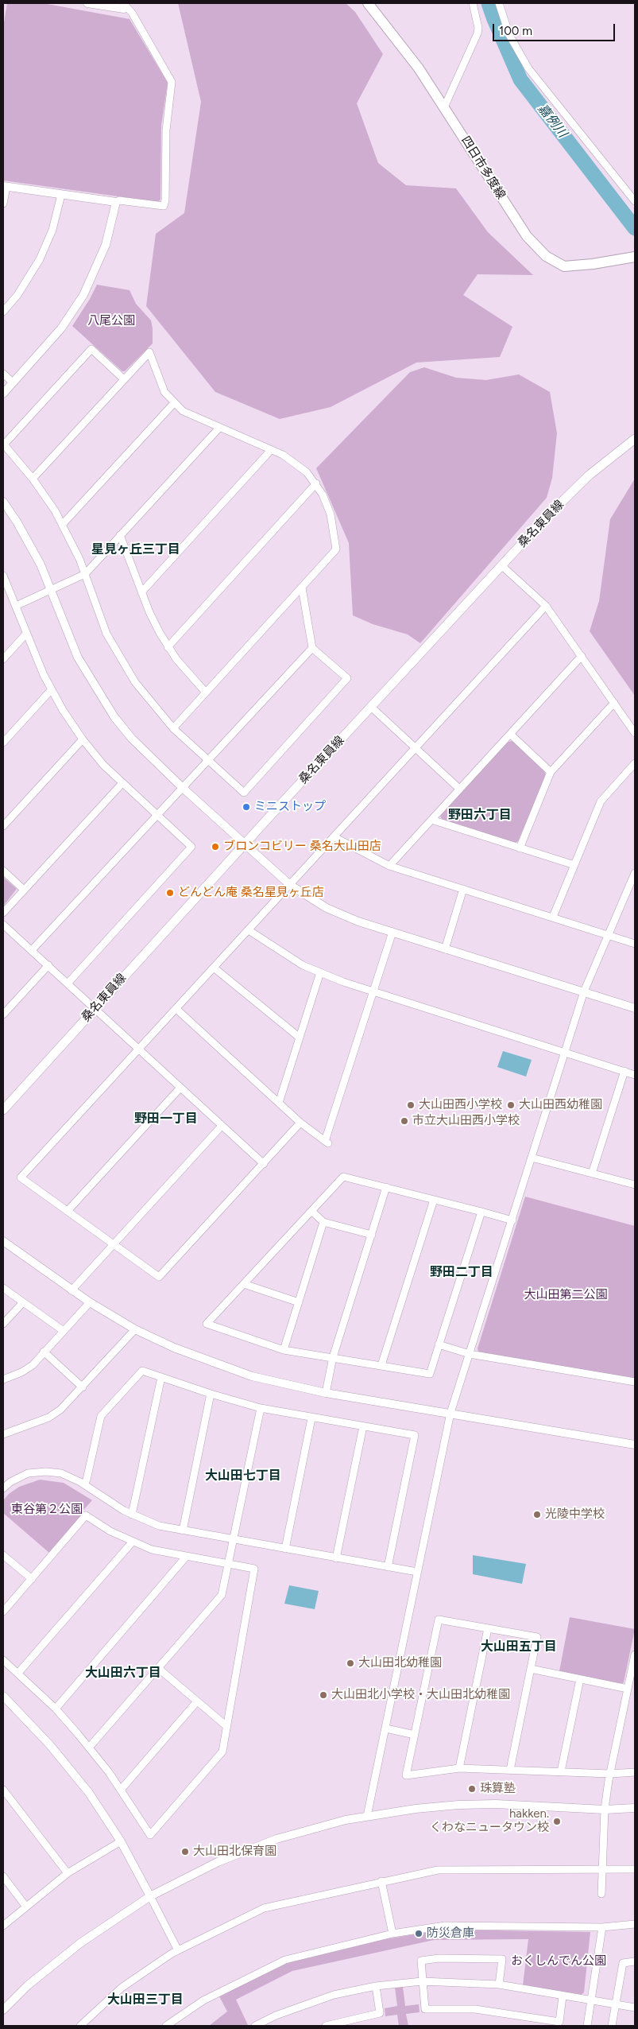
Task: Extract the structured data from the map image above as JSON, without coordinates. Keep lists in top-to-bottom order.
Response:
{
  "streets": {
    "main road": ["四日市多度線", "桑名東員線"]
  },
  "districts": [
    "星見ヶ丘三丁目",
    "野田六丁目",
    "野田一丁目",
    "野田二丁目",
    "大山田七丁目",
    "大山田五丁目",
    "大山田六丁目",
    "大山田三丁目"
  ],
  "water": ["嘉例川"],
  "parks": [
    "八尾公園",
    "大山田第二公園",
    "東谷第２公園",
    "おくしんでん公園"
  ],
  "places": [
    "ミニストップ",
    "ブロンコビリー 桑名大山田店",
    "どんどん庵 桑名星見ヶ丘店",
    "大山田西小学校",
    "大山田西幼稚園",
    "市立大山田西小学校",
    "光陵中学校",
    "大山田北幼稚園",
    "大山田北小学校・大山田北幼稚園",
    "珠算塾",
    "hakken. くわなニュータウン校",
    "大山田北保育園",
    "防災倉庫"
  ],
  "scale_bar": "100 m"
}
